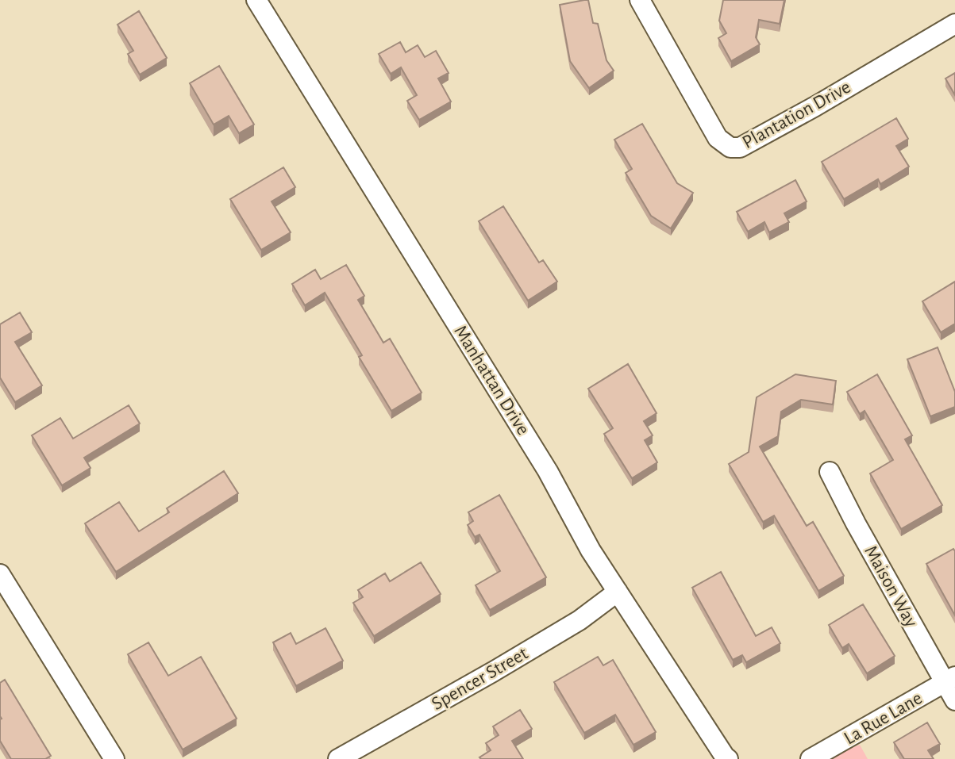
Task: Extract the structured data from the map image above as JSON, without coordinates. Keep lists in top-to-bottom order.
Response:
{
  "streets": {
    "street": [
      "Plantation Drive",
      "Manhattan Drive",
      "Maison Way",
      "Spencer Street",
      "La Rue Lane"
    ]
  },
  "crossings": [
    ["Manhattan Drive", "Spencer Street"],
    ["Maison Way", "La Rue Lane"]
  ]
}
